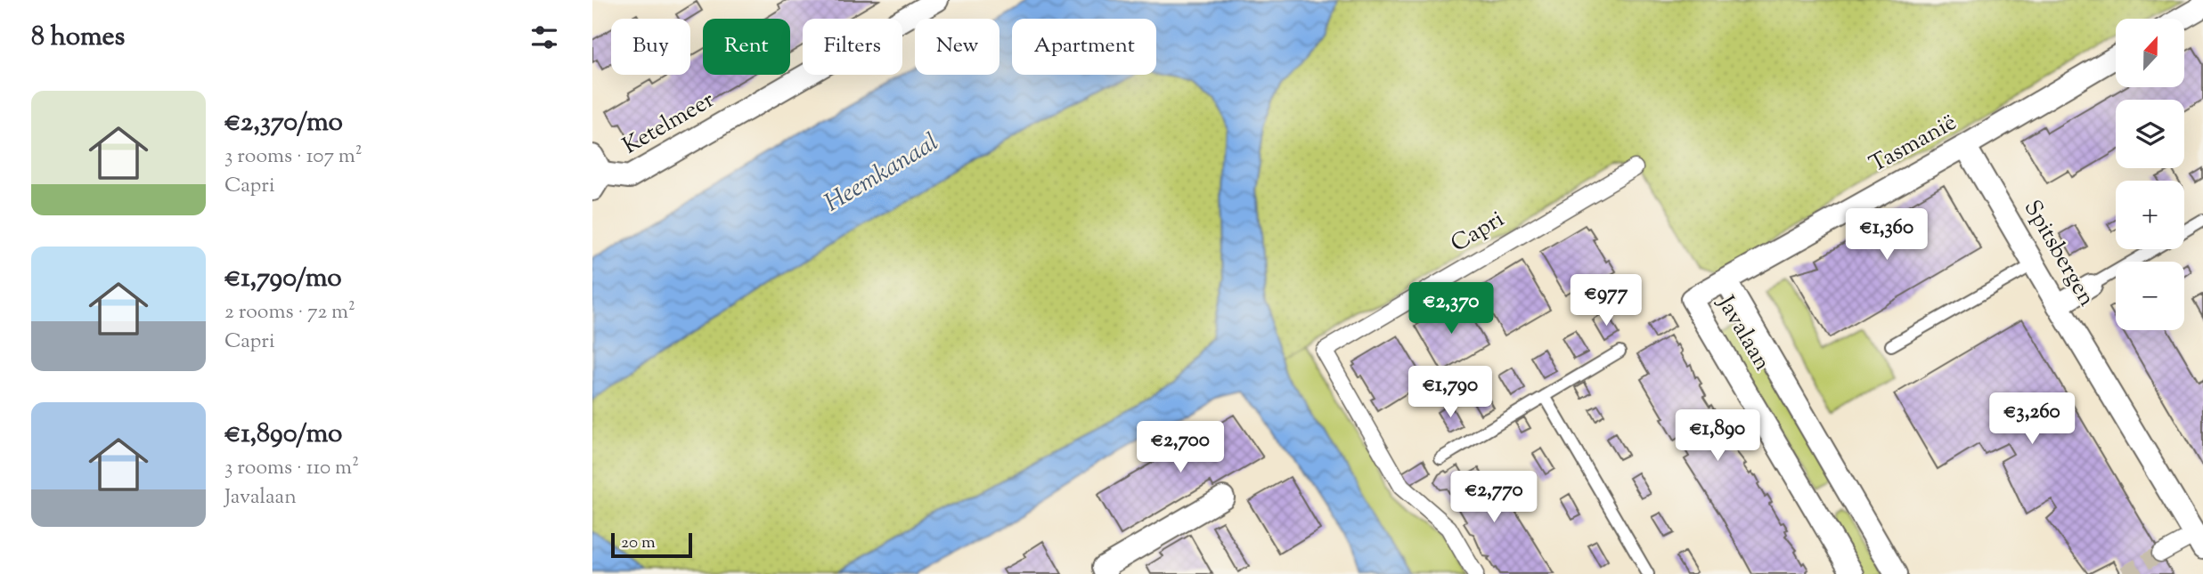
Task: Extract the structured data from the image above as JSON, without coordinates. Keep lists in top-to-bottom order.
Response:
{
  "streets": {
    "street": [
      "Ketelmeer",
      "Tasmanië",
      "Capri",
      "Spitsbergen",
      "Javalaan"
    ]
  },
  "crossings": [
    ["Tasmanië", "Spitsbergen"],
    ["Tasmanië", "Javalaan"]
  ],
  "water": ["Heemkanaal"],
  "scale_bar": "20 m",
  "north": "top",
  "page": {
    "heading": "8 homes",
    "map_buttons": ["+", "−"],
    "chip": [
      "Buy",
      "Rent",
      "Filters",
      "New",
      "Apartment"
    ],
    "list": [
      {
        "name": "€2,370/mo",
        "note": "3 rooms · 107 m² · Capri"
      },
      {
        "name": "€1,790/mo",
        "note": "2 rooms · 72 m² · Capri"
      },
      {
        "name": "€1,890/mo",
        "note": "3 rooms · 110 m² · Javalaan"
      }
    ],
    "price": [
      "€1,360",
      "€977",
      "€2,370",
      "€1,790",
      "€3,260",
      "€1,890",
      "€2,700",
      "€2,770"
    ],
    "scale": "20 m"
  }
}
